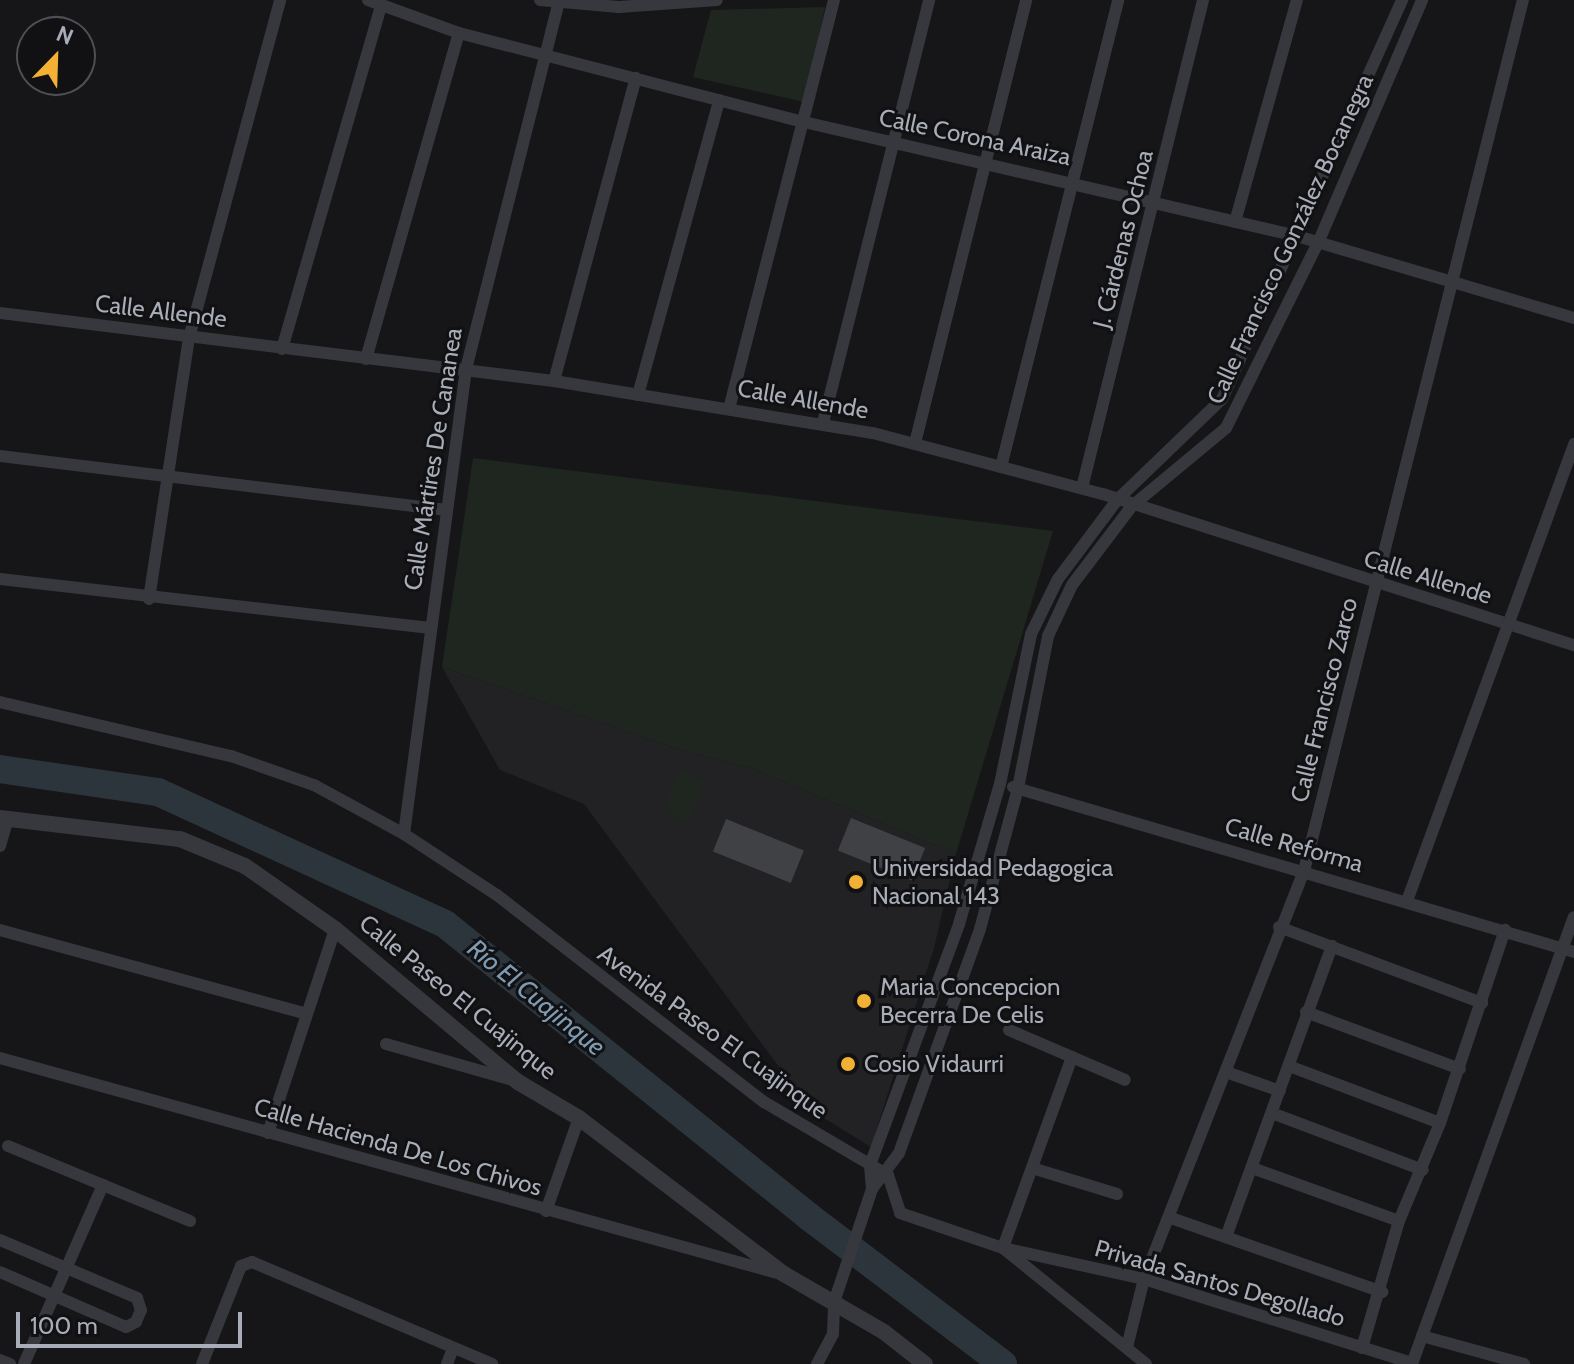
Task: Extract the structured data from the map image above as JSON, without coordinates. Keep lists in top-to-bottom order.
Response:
{
  "streets": {
    "street": [
      "Calle Corona Araiza",
      "J. Cárdenas Ochoa",
      "Calle Francisco González Bocanegra",
      "Calle Allende",
      "Calle Mártires De Cananea",
      "Calle Francisco Zarco",
      "Calle Reforma",
      "Calle Paseo El Cuajinque",
      "Avenida Paseo El Cuajinque",
      "Calle Hacienda De Los Chivos",
      "Privada Santos Degollado"
    ]
  },
  "crossings": [
    ["Calle Corona Araiza", "J. Cárdenas Ochoa"],
    ["Calle Corona Araiza", "Calle Francisco González Bocanegra"],
    ["Calle Corona Araiza", "Calle Mártires De Cananea"],
    ["Calle Corona Araiza", "Calle Francisco Zarco"],
    ["J. Cárdenas Ochoa", "Calle Allende"],
    ["Calle Francisco González Bocanegra", "Calle Allende"],
    ["Calle Francisco González Bocanegra", "Calle Reforma"],
    ["Calle Francisco González Bocanegra", "Avenida Paseo El Cuajinque"],
    ["Calle Allende", "Calle Mártires De Cananea"],
    ["Calle Allende", "Calle Francisco Zarco"],
    ["Calle Mártires De Cananea", "Avenida Paseo El Cuajinque"],
    ["Calle Francisco Zarco", "Calle Reforma"],
    ["Calle Francisco Zarco", "Privada Santos Degollado"],
    ["Calle Paseo El Cuajinque", "Calle Hacienda De Los Chivos"]
  ],
  "water": ["Río El Cuajinque"],
  "places": ["Universidad Pedagogica Nacional 143", "Maria Concepcion Becerra De Celis", "Cosio Vidaurri"],
  "scale_bar": "100 m",
  "north": "top right"
}
